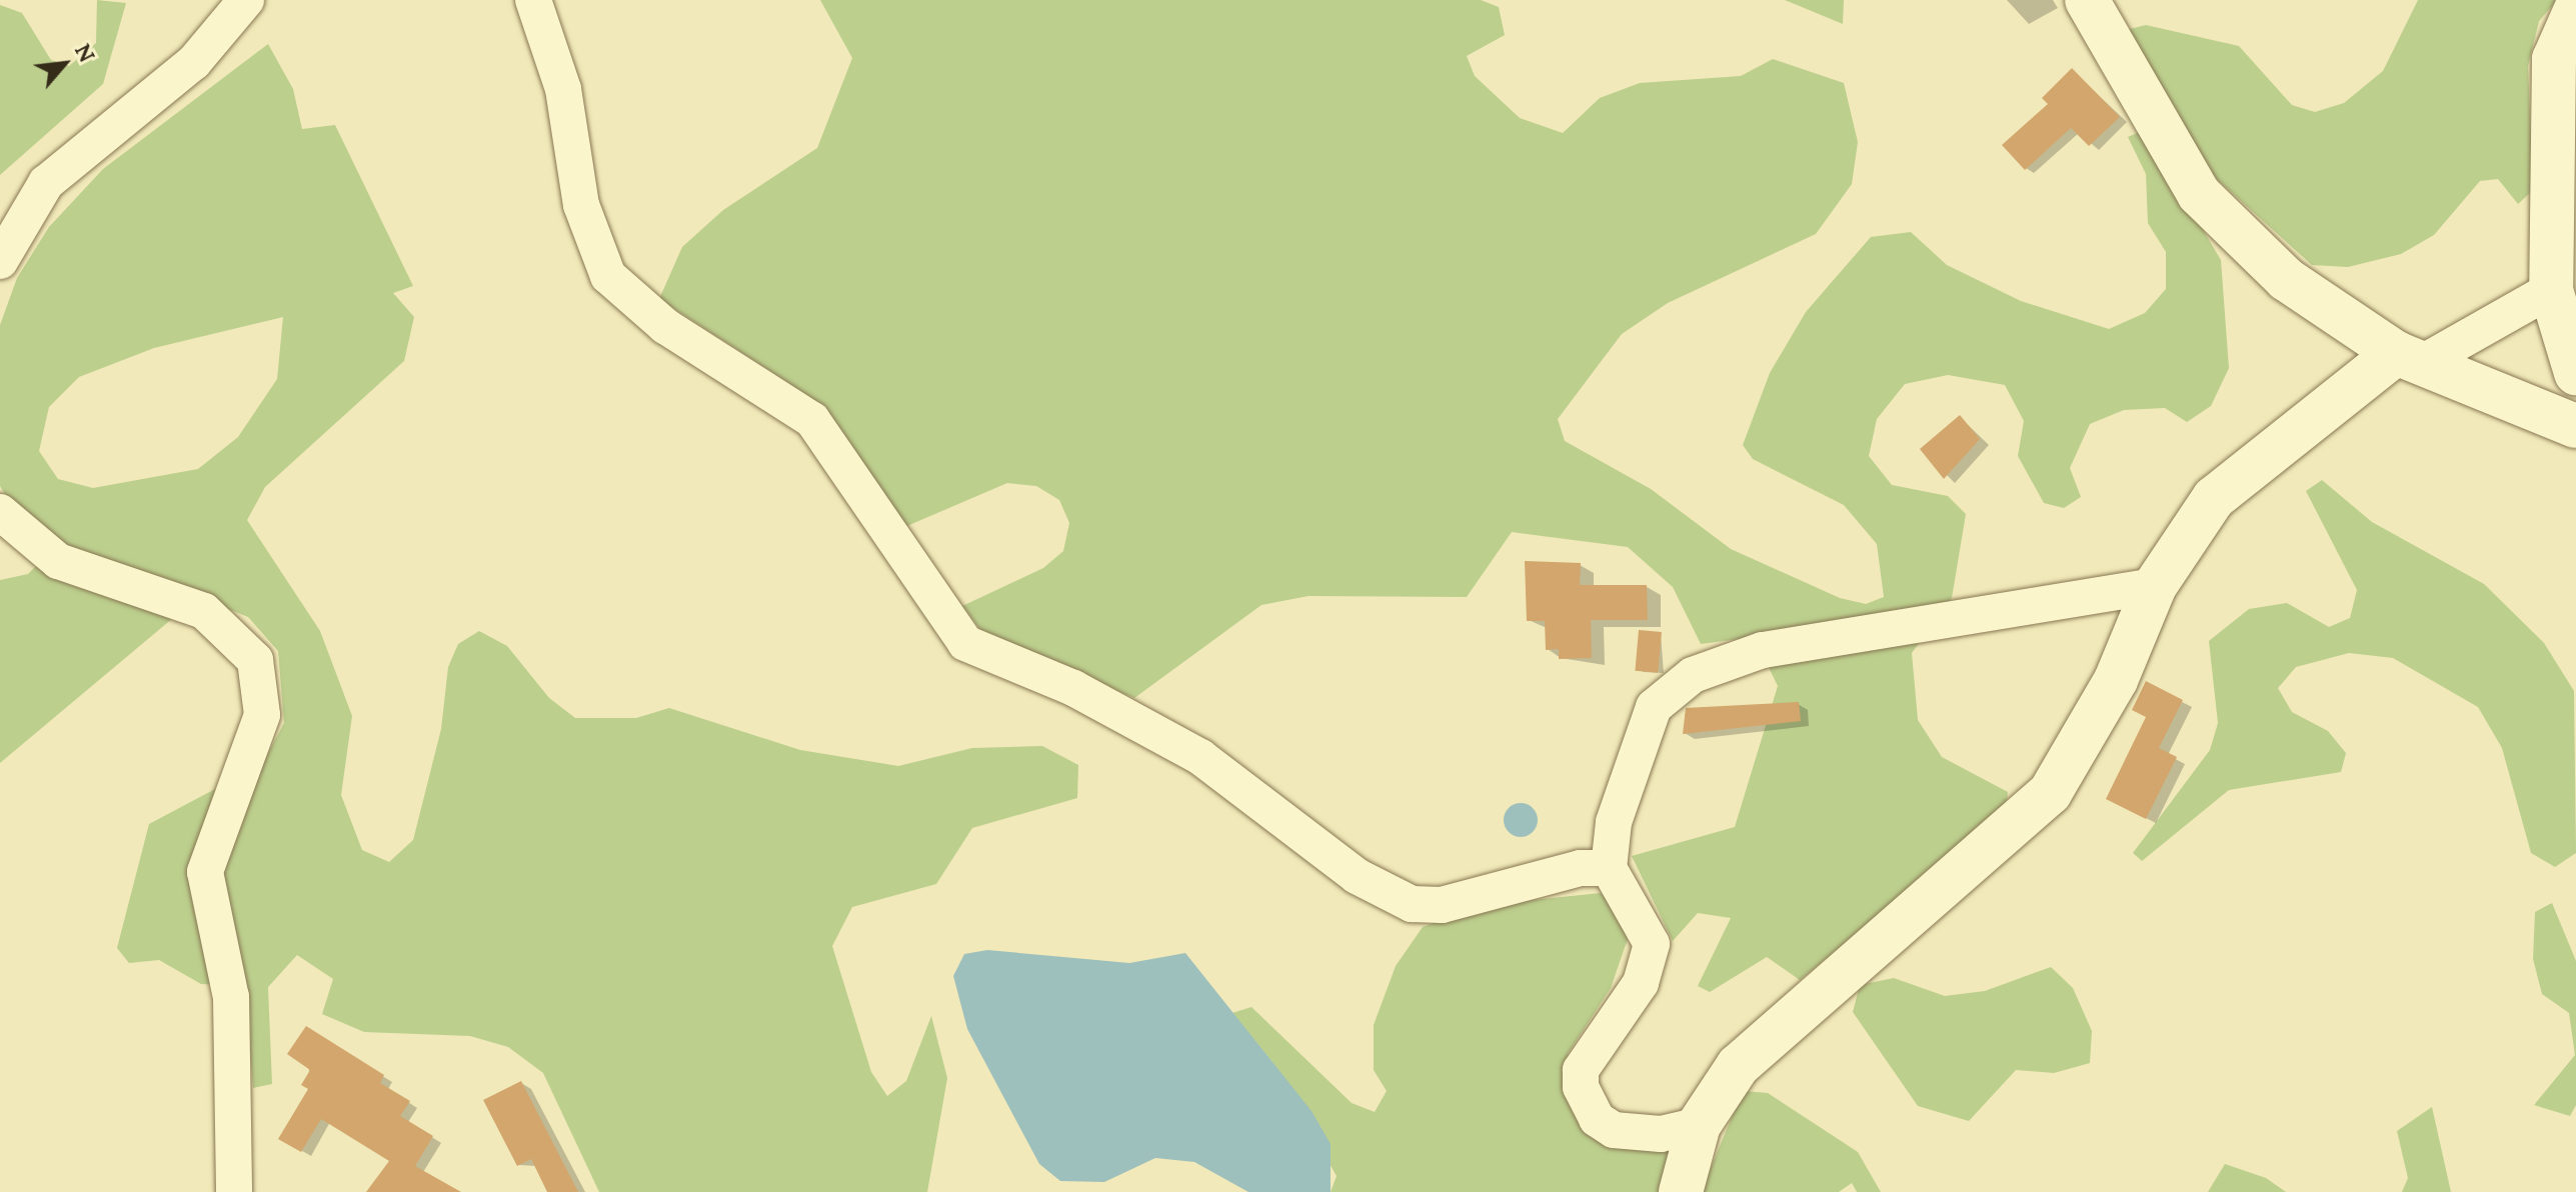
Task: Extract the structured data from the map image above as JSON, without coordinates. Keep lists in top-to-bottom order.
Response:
{
  "north": "top right"
}
